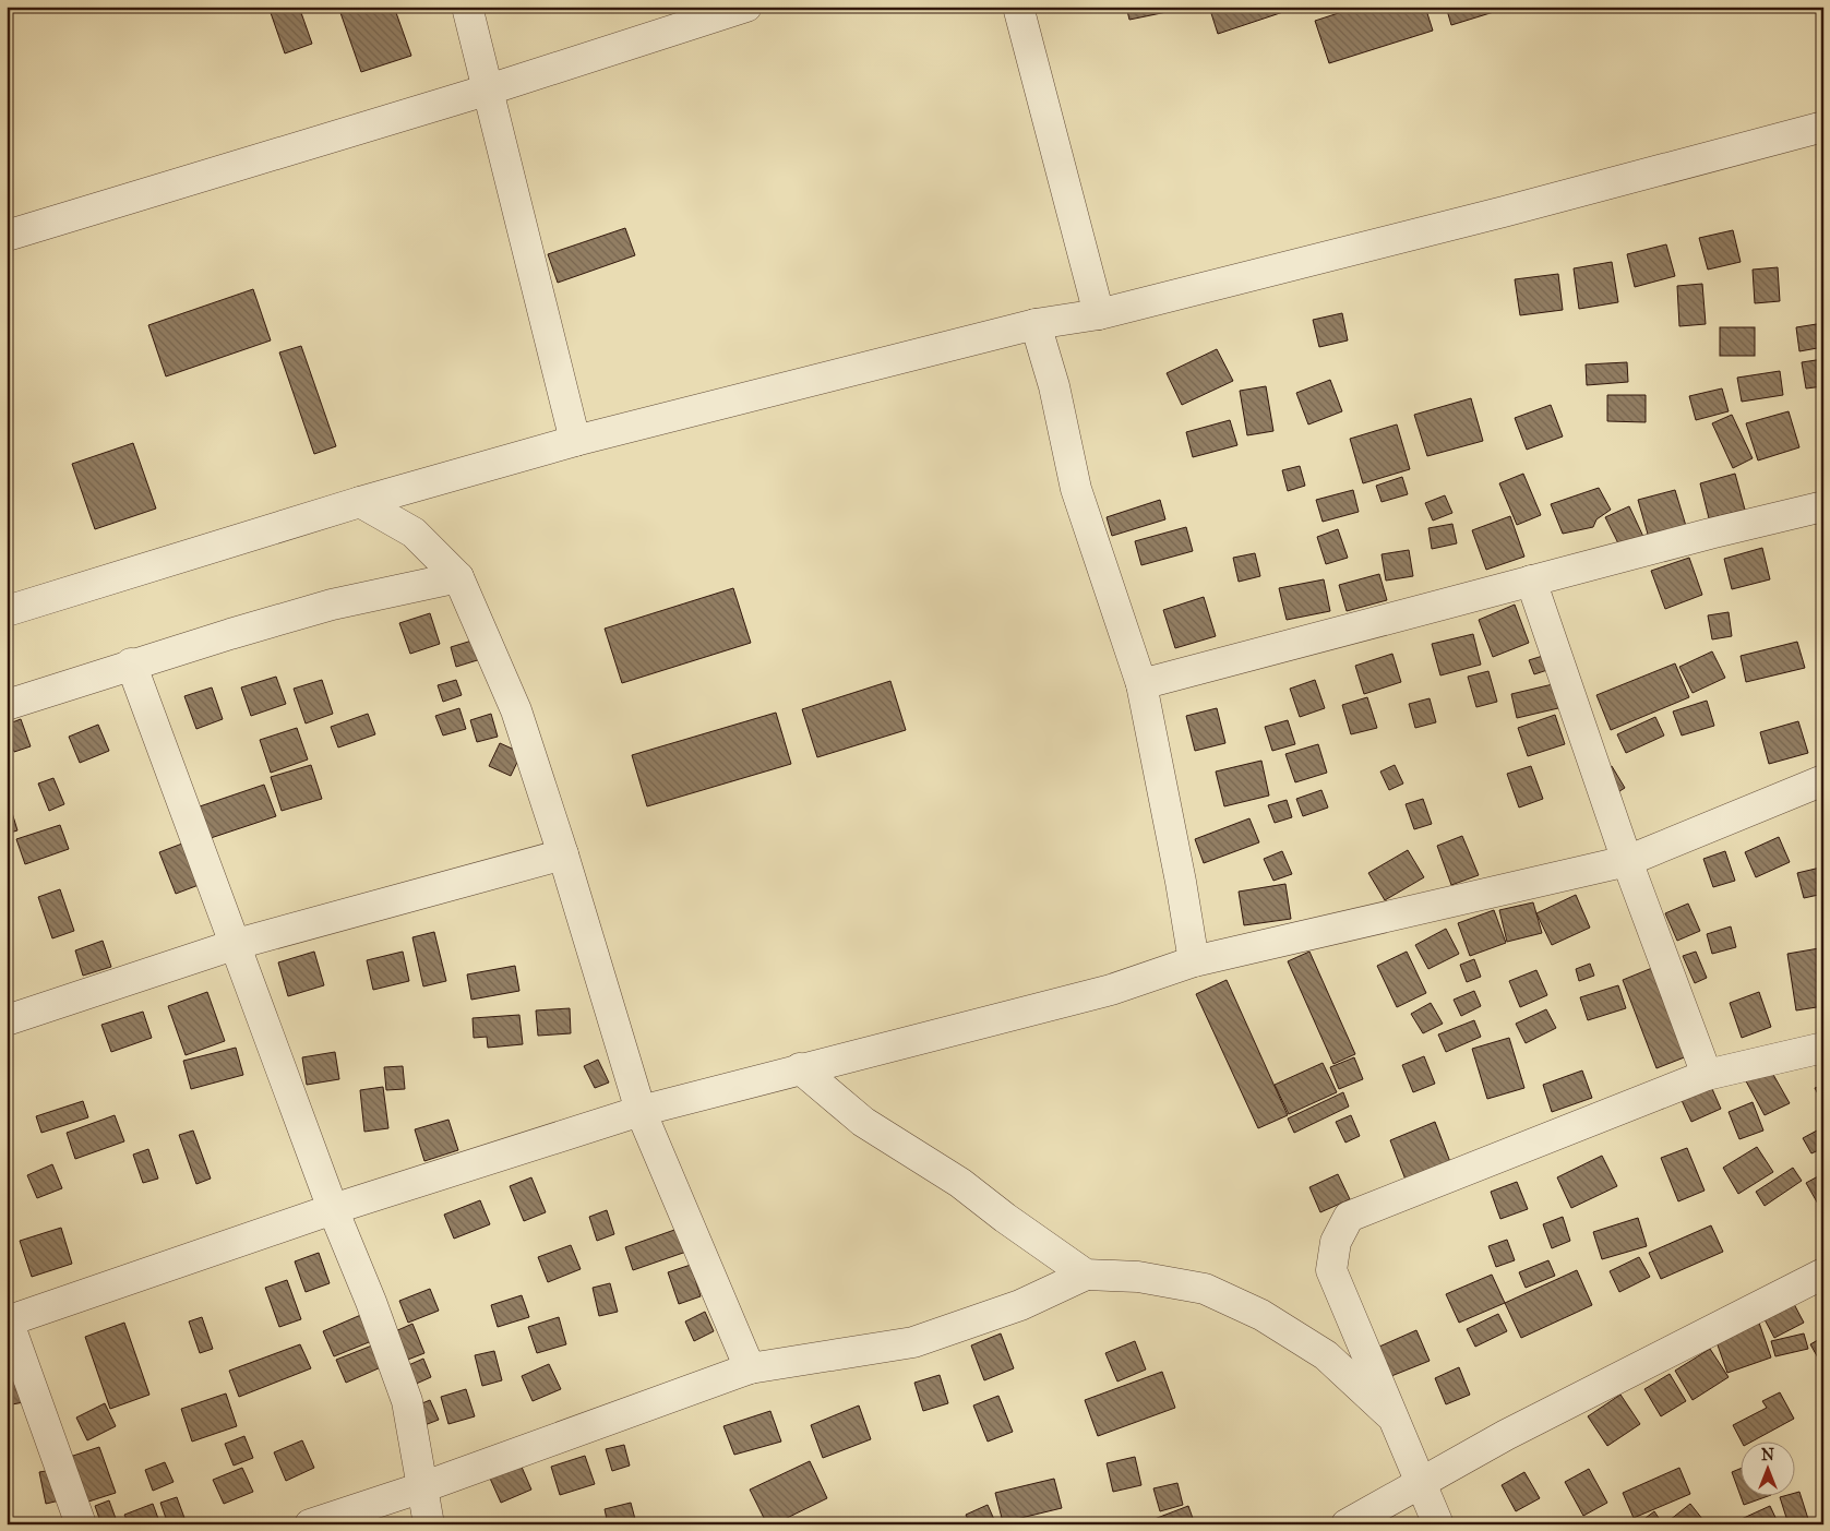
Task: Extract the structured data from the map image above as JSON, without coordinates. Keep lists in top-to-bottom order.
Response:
{
  "north": "top"
}
